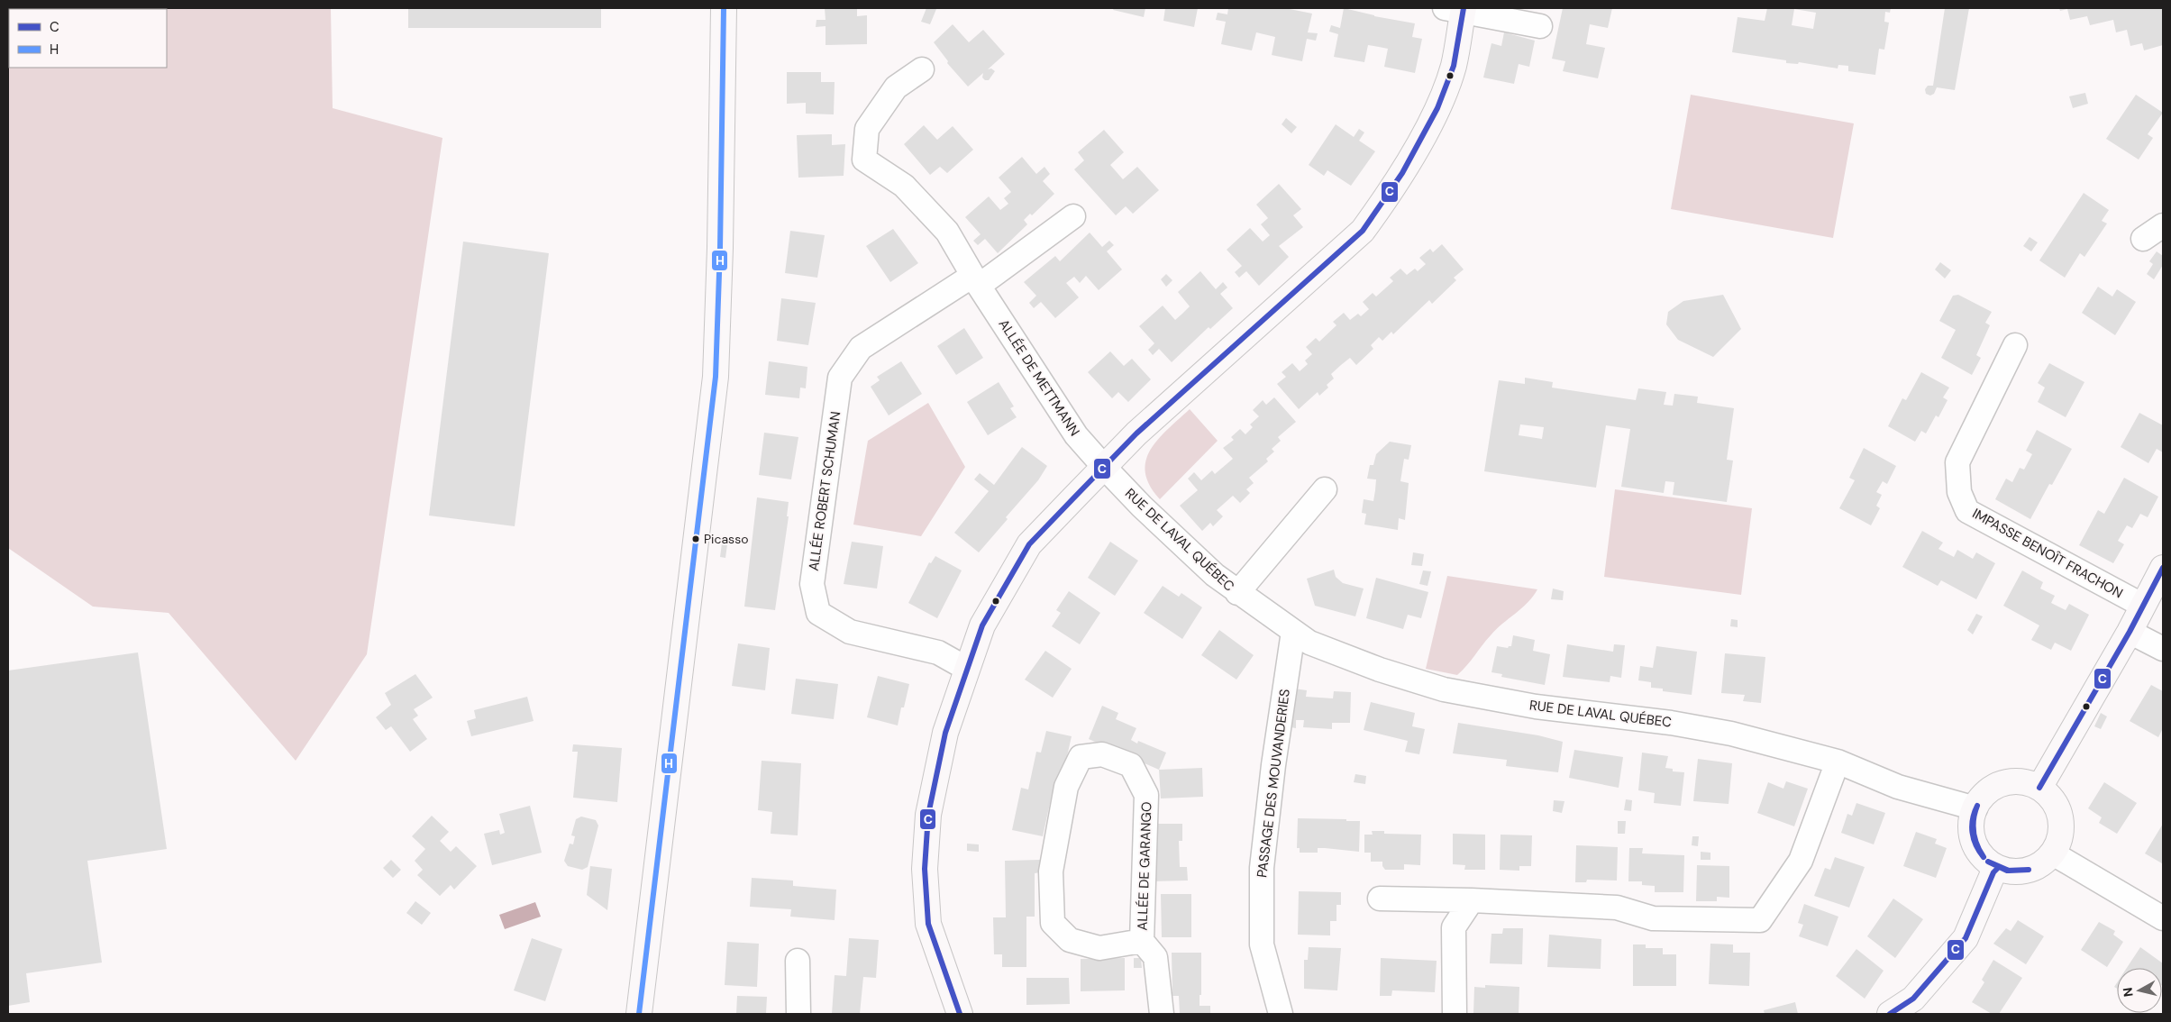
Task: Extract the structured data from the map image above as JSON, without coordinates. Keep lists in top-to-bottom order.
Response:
{
  "streets": {
    "street": [
      "ALLÉE DE METTMANN",
      "ALLÉE ROBERT SCHUMAN",
      "RUE DE LAVAL QUÉBEC",
      "IMPASSE BENOÎT FRACHON",
      "PASSAGE DES MOUVANDERIES",
      "ALLÉE DE GARANGO"
    ]
  },
  "crossings": [
    ["ALLÉE DE METTMANN", "ALLÉE ROBERT SCHUMAN"],
    ["ALLÉE DE METTMANN", "RUE DE LAVAL QUÉBEC"],
    ["RUE DE LAVAL QUÉBEC", "PASSAGE DES MOUVANDERIES"]
  ],
  "places": ["Picasso"],
  "lines": ["transit line C", "transit line H"],
  "legend": ["C", "H"],
  "north": "left"
}
